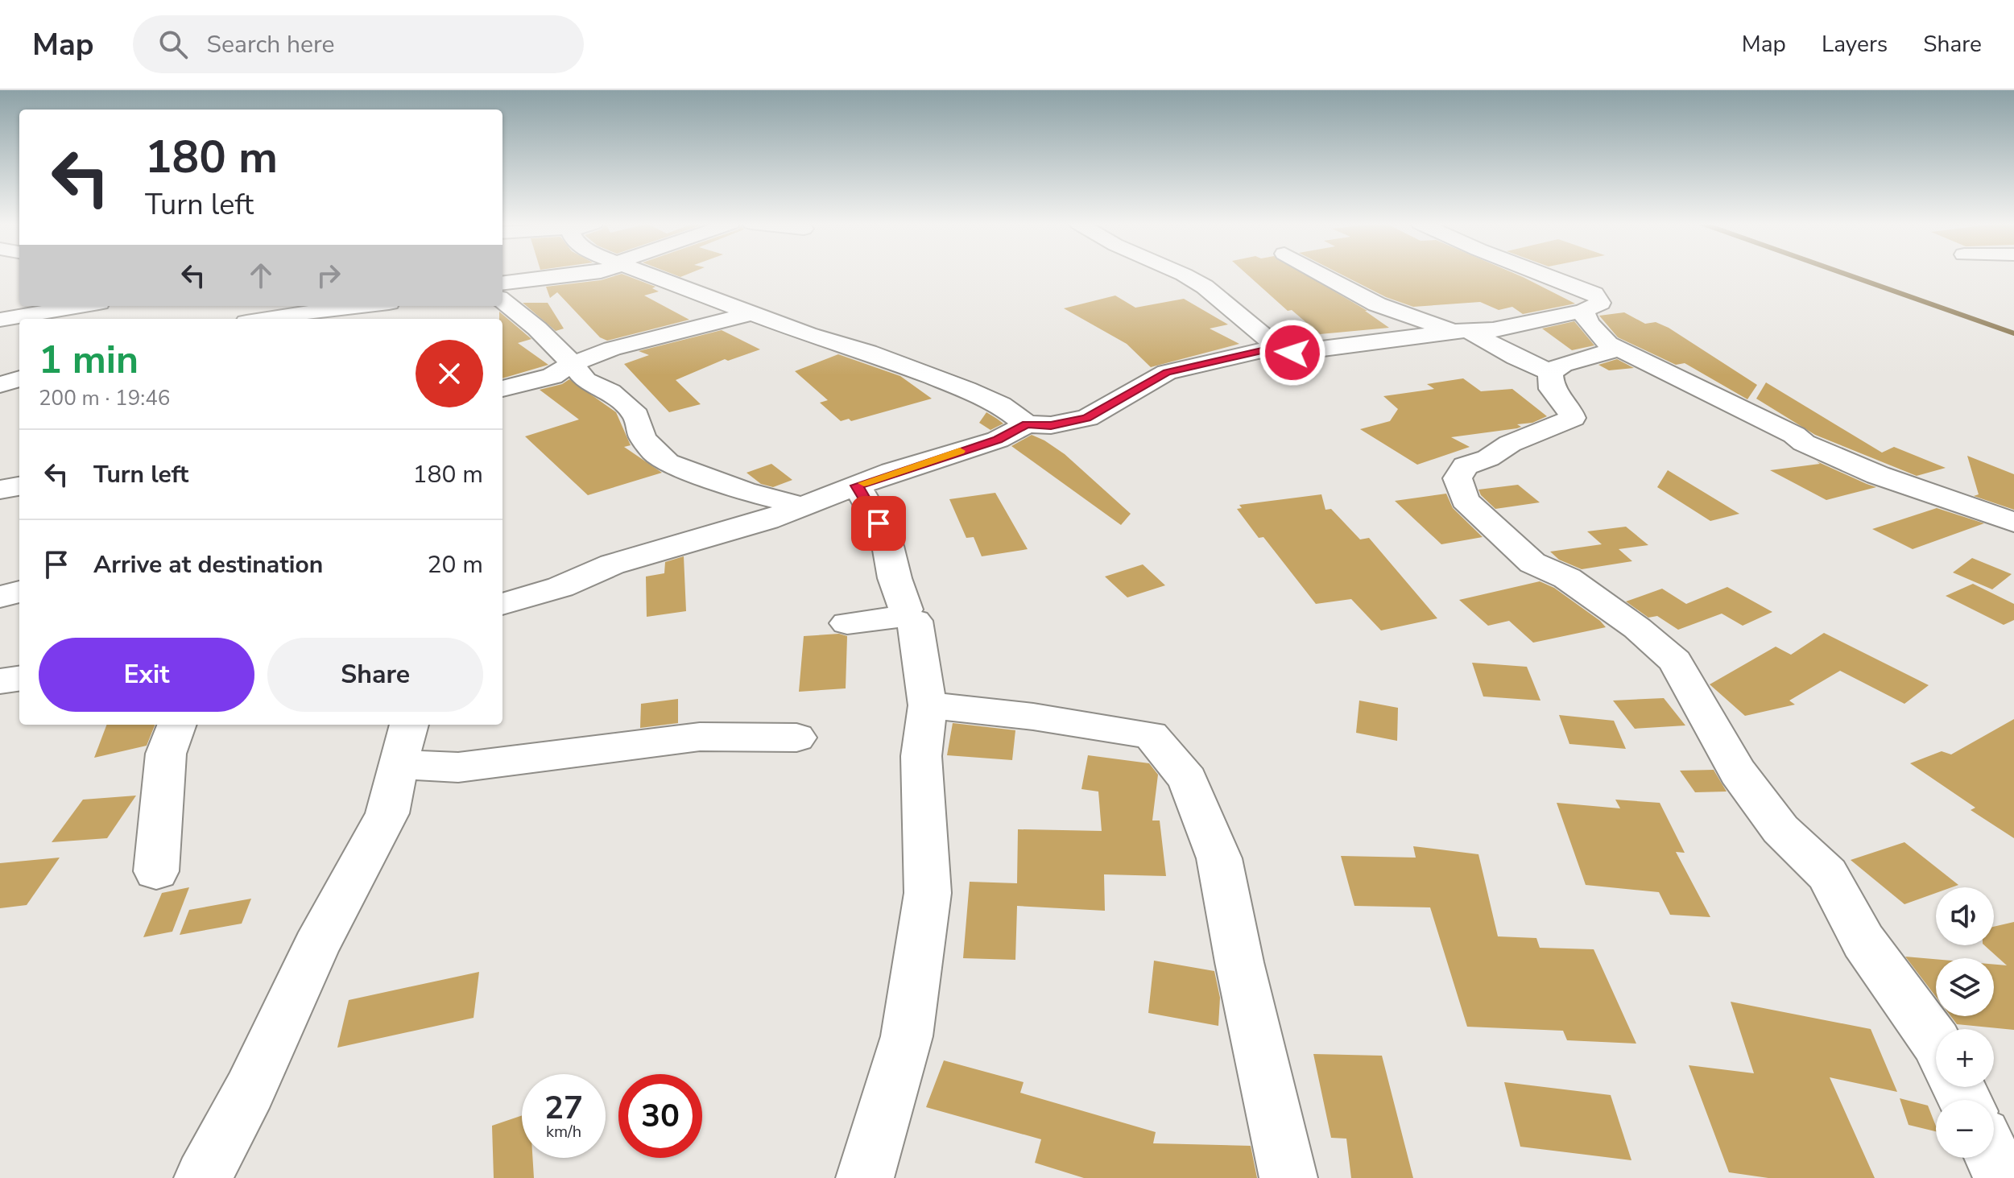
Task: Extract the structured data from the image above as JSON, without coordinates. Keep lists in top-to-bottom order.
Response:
{
  "page": {
    "header": "Map",
    "search": "Search here",
    "nav": ["Map", "Layers", "Share"],
    "turn": ["180 m", "Turn left"],
    "heading": ["1 min", "200 m · 19:46"],
    "list": [
      {
        "name": "Turn left",
        "value": "180 m"
      },
      {
        "name": "Arrive at destination",
        "value": "20 m"
      }
    ],
    "buttons": ["Exit", "Share"],
    "map_buttons": ["+", "−"],
    "speed": "27 km/h",
    "limit": "30"
  }
}
